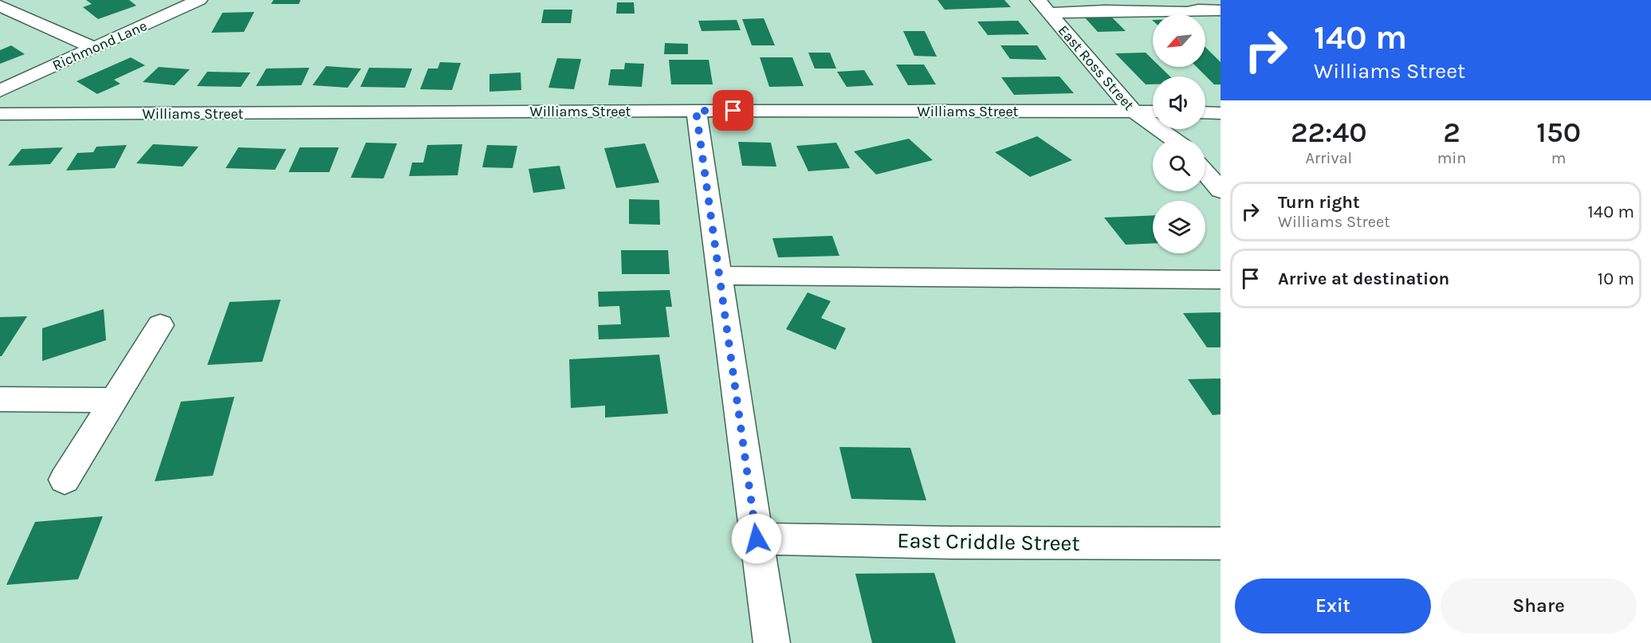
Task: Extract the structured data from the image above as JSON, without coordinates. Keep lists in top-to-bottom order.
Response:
{
  "streets": {
    "street": [
      "Richmond Lane",
      "East Ross Street",
      "Williams Street",
      "East Criddle Street"
    ]
  },
  "crossings": [
    ["East Ross Street", "Williams Street"]
  ],
  "north": "bottom left",
  "page": {
    "turn": ["140 m", "Williams Street"],
    "eta": [
      "22:40",
      "Arrival",
      "2",
      "min",
      "150",
      "m"
    ],
    "list": [
      {
        "name": "Turn right",
        "note": "Williams Street",
        "value": "140 m"
      },
      {
        "name": "Arrive at destination",
        "value": "10 m"
      }
    ],
    "buttons": ["Exit", "Share"]
  }
}
